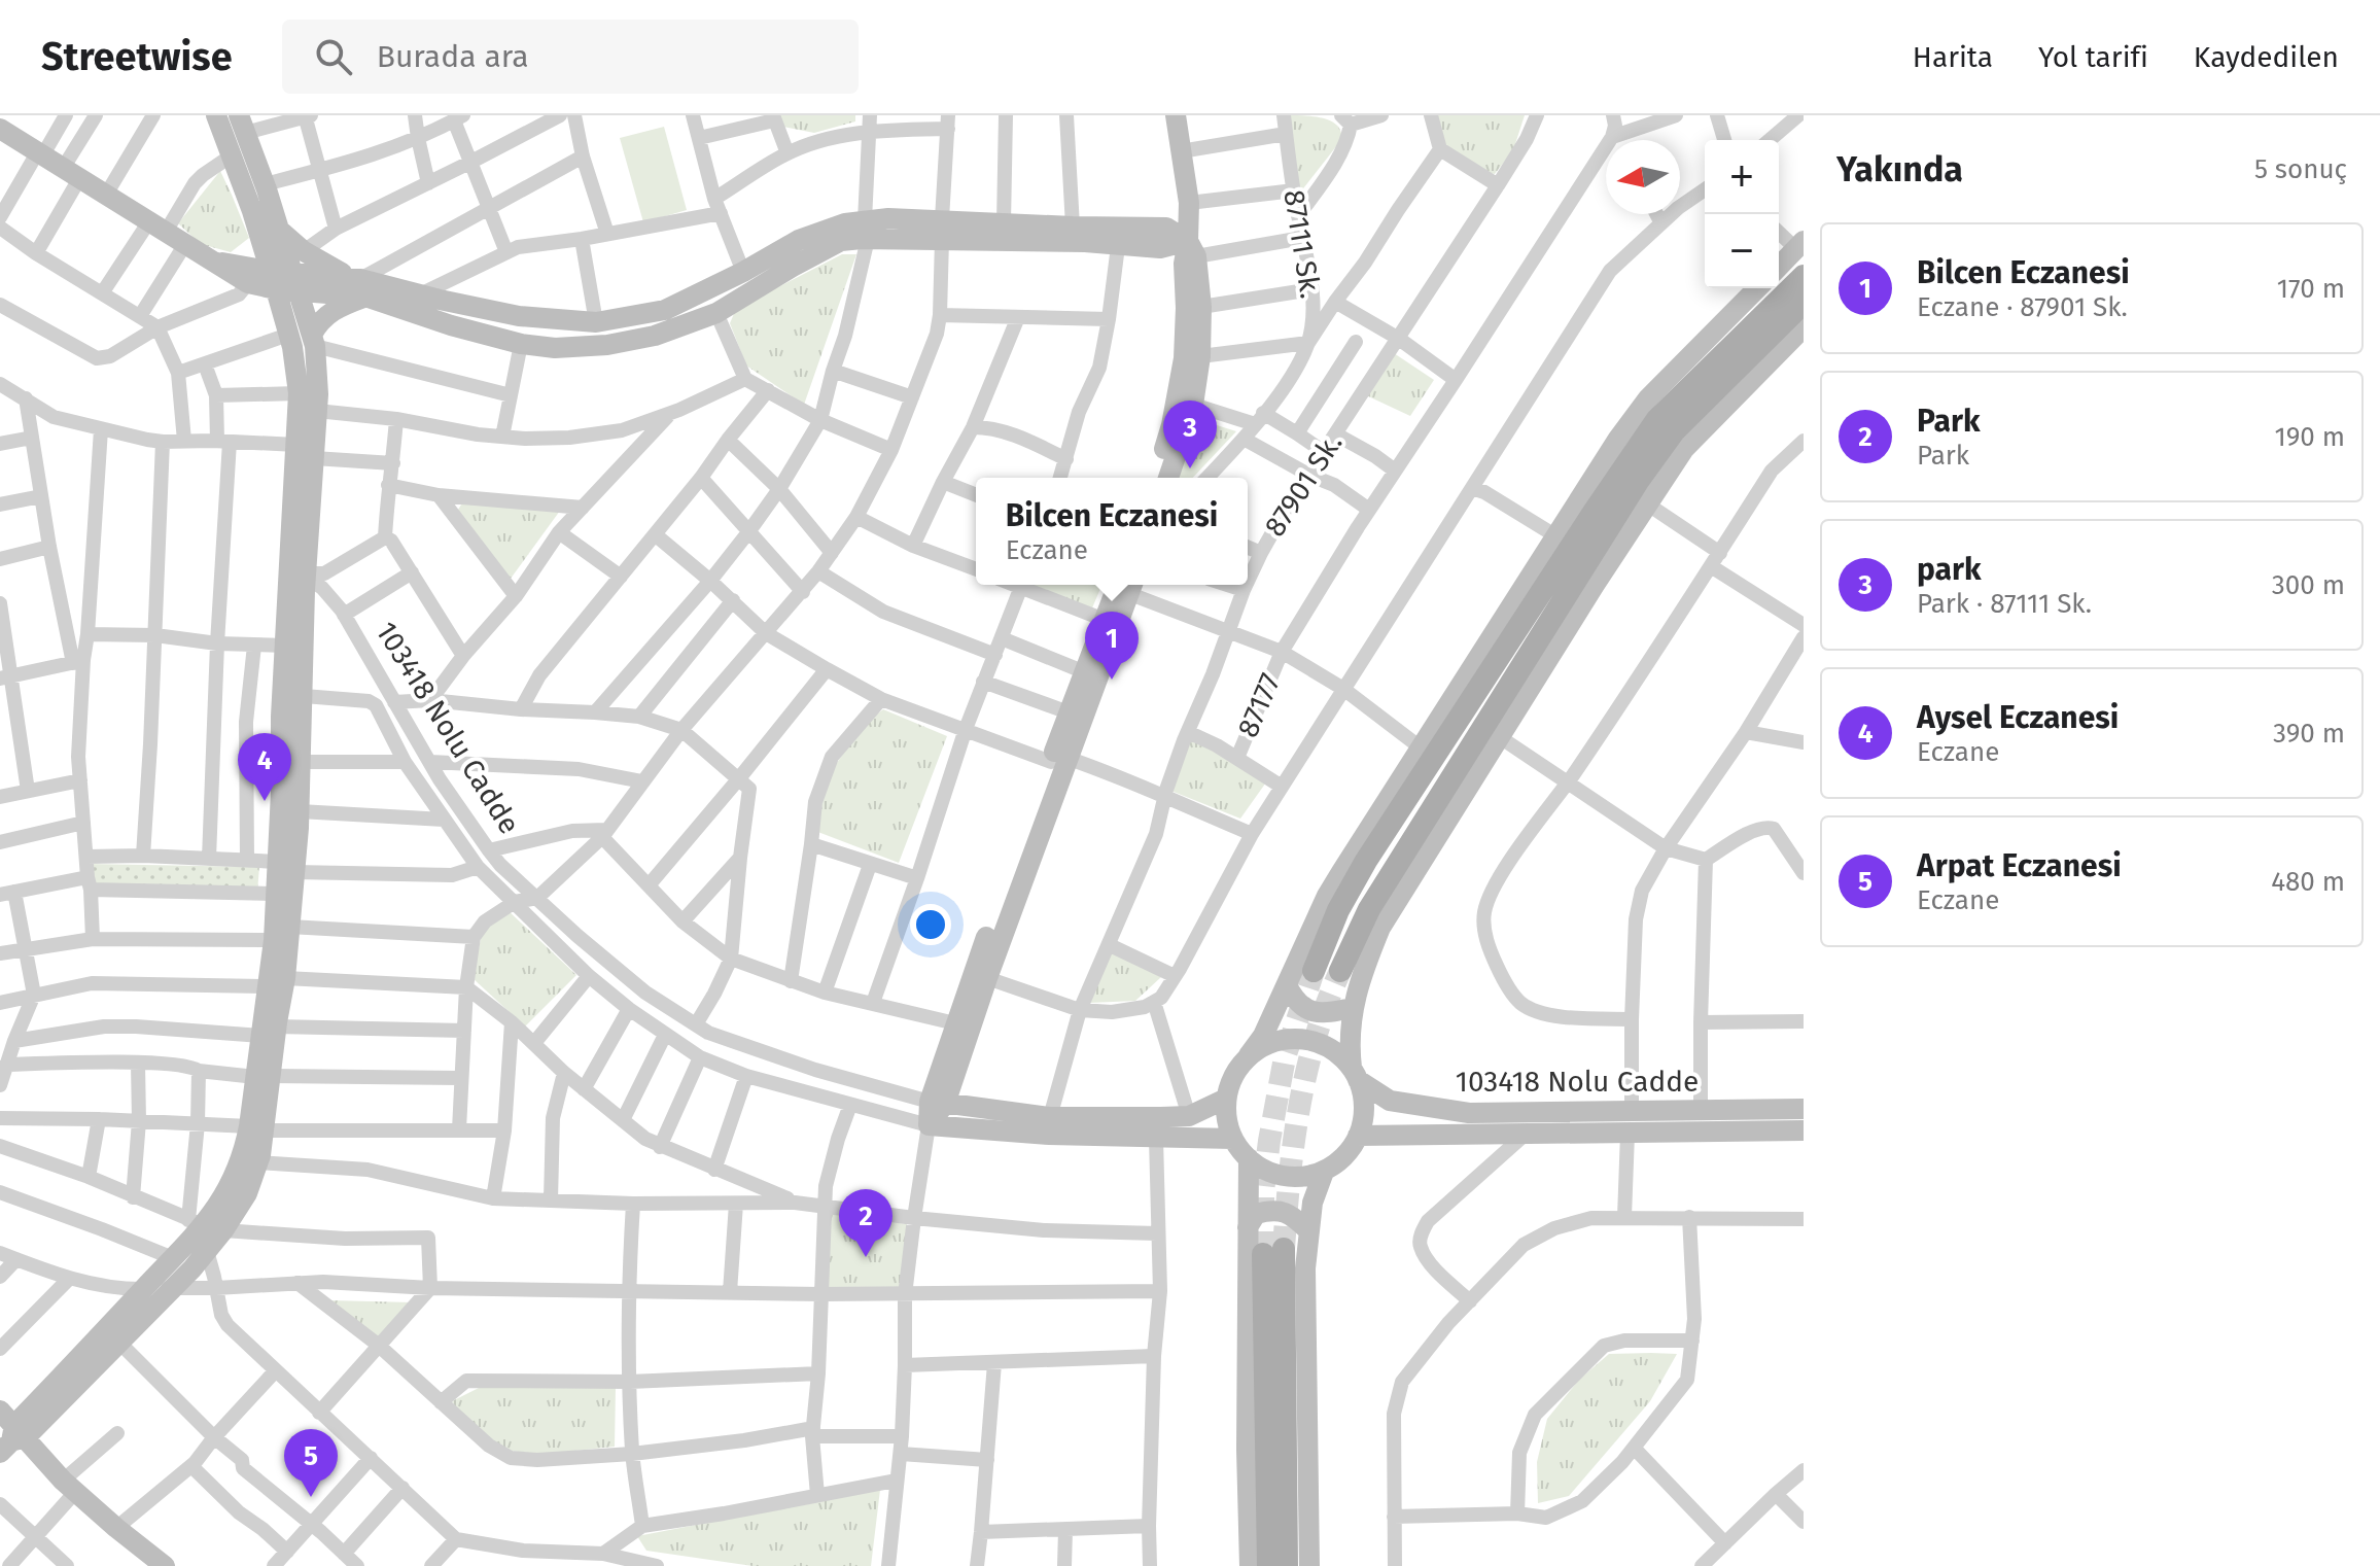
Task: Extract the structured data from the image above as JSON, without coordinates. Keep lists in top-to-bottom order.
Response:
{
  "streets": {
    "street": [
      "87111 Sk.",
      "87901 Sk.",
      "87177",
      "103418 Nolu Cadde"
    ]
  },
  "crossings": [
    ["87901 Sk.", "103418 Nolu Cadde"]
  ],
  "north": "left",
  "page": {
    "header": "Streetwise",
    "search": "Burada ara",
    "nav": ["Harita", "Yol tarifi", "Kaydedilen"],
    "heading": ["Yakında", "5 sonuç"],
    "map_buttons": ["+", "−"],
    "list": [
      {
        "mark": "1",
        "name": "Bilcen Eczanesi",
        "note": "Eczane · 87901 Sk.",
        "value": "170 m"
      },
      {
        "mark": "2",
        "name": "Park",
        "note": "Park",
        "value": "190 m"
      },
      {
        "mark": "3",
        "name": "park",
        "note": "Park · 87111 Sk.",
        "value": "300 m"
      },
      {
        "mark": "4",
        "name": "Aysel Eczanesi",
        "note": "Eczane",
        "value": "390 m"
      },
      {
        "mark": "5",
        "name": "Arpat Eczanesi",
        "note": "Eczane",
        "value": "480 m"
      }
    ],
    "pins": [
      "3",
      "1",
      "4",
      "2",
      "5"
    ],
    "popup": ["Bilcen Eczanesi", "Eczane"]
  }
}
